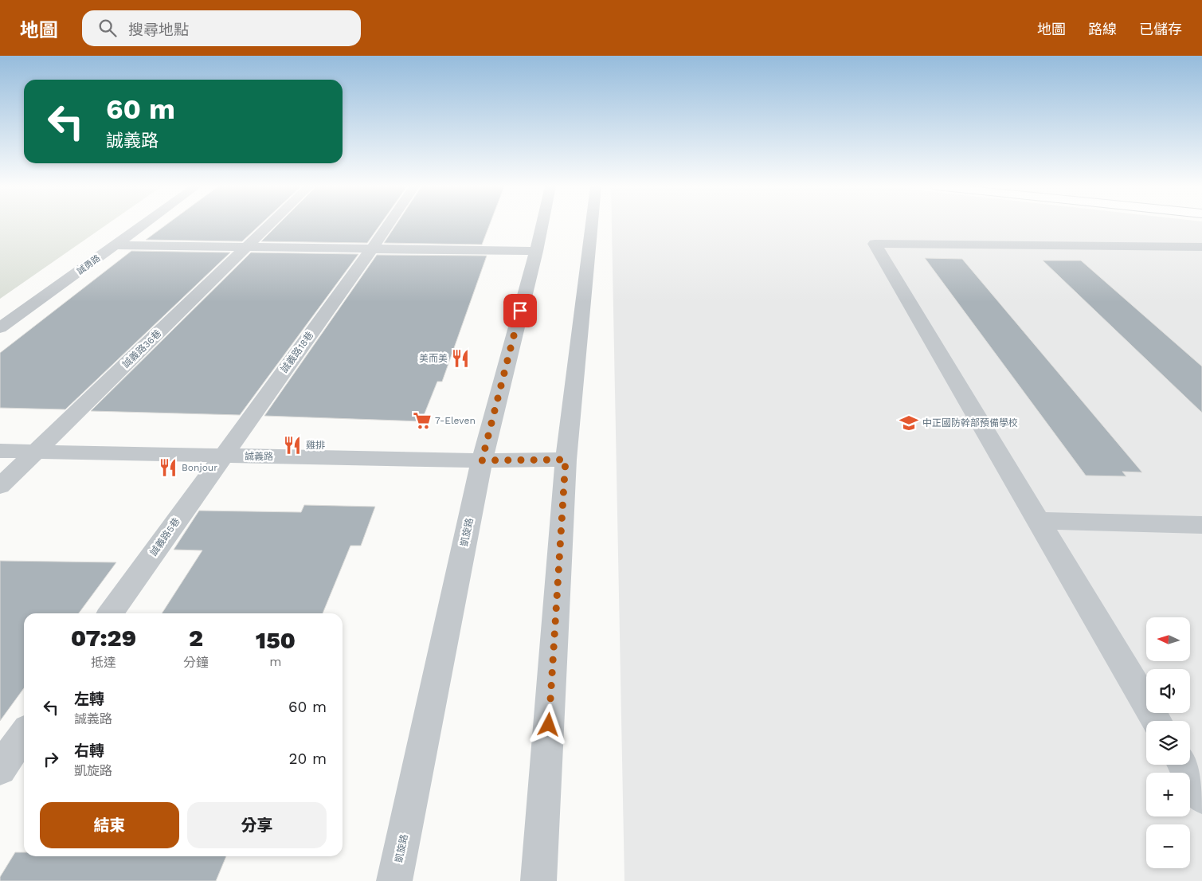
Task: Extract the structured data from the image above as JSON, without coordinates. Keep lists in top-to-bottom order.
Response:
{
  "streets": {
    "street": [
      "誠勇路",
      "誠義路36巷",
      "誠義路18巷",
      "誠義路",
      "凱旋路",
      "誠義路5巷"
    ]
  },
  "crossings": [
    ["誠義路36巷", "誠義路"],
    ["誠義路18巷", "誠義路"],
    ["誠義路18巷", "誠義路5巷"],
    ["誠義路", "凱旋路"],
    ["誠義路", "誠義路5巷"]
  ],
  "places": {
    "restaurant": ["美而美", "雞排", "Bonjour"],
    "supermarket": ["7-Eleven"],
    "school or university": ["中正國防幹部預備學校"]
  },
  "north": "left",
  "page": {
    "header": "地圖",
    "search": "搜尋地點",
    "nav": ["地圖", "路線", "已儲存"],
    "turn": ["60 m", "誠義路"],
    "eta": [
      "07:29",
      "抵達",
      "2",
      "分鐘",
      "150",
      "m"
    ],
    "map_buttons": ["+", "−"],
    "list": [
      {
        "name": "左轉",
        "note": "誠義路",
        "value": "60 m"
      },
      {
        "name": "右轉",
        "note": "凱旋路",
        "value": "20 m"
      }
    ],
    "buttons": ["結束", "分享"]
  }
}
